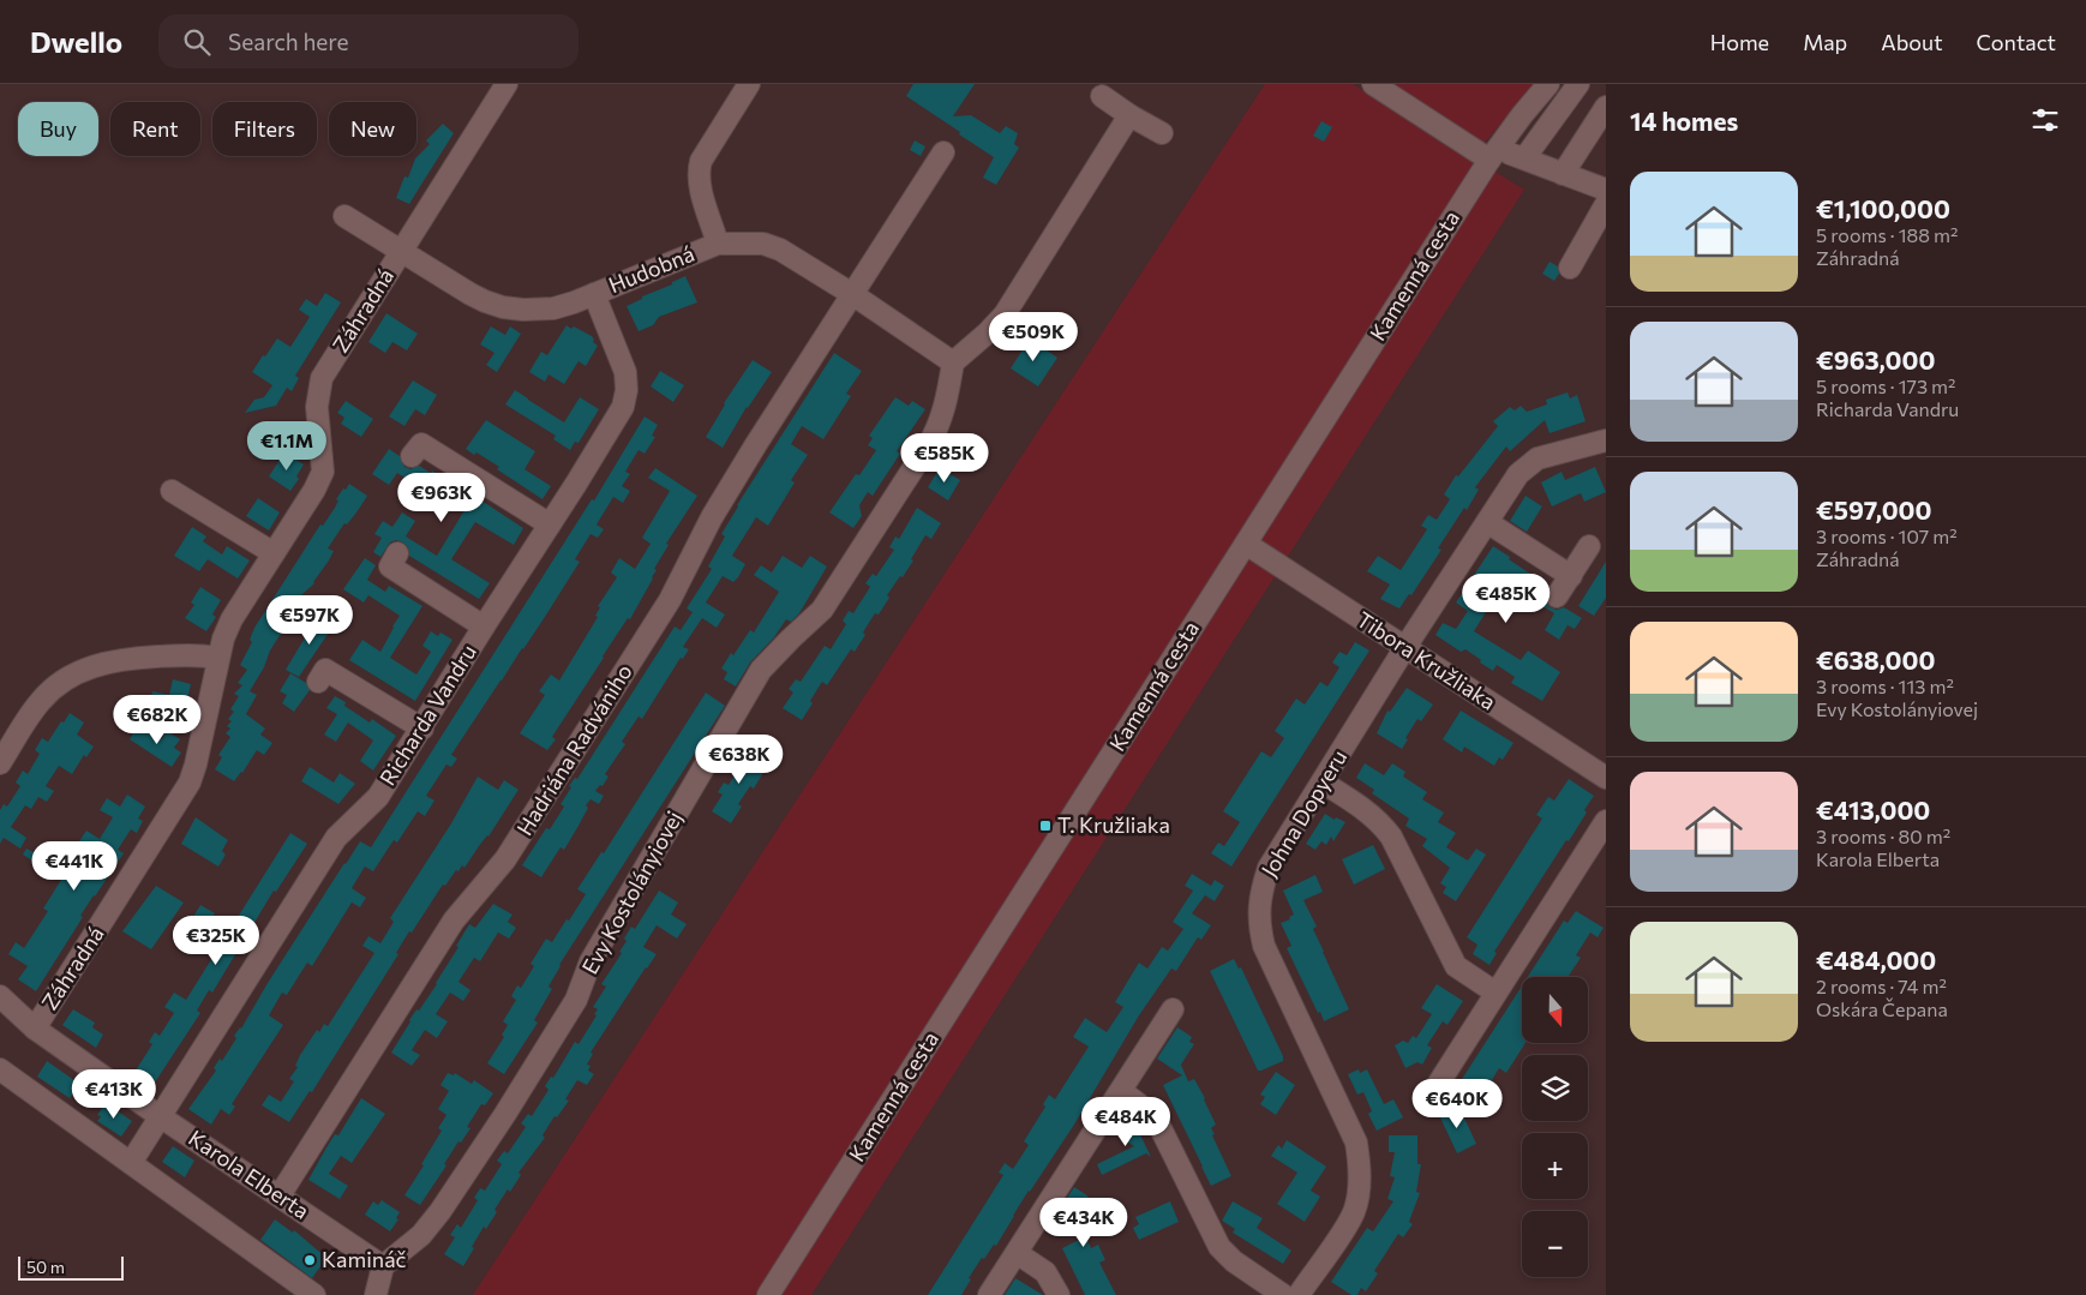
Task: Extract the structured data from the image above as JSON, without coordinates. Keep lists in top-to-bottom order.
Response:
{
  "streets": {
    "street": [
      "Hudobná",
      "Kamenná cesta",
      "Záhradná",
      "Tibora Kružliaka",
      "Richarda Vandru",
      "Hadriána Radvániho",
      "Johna Dopyeru",
      "Evy Kostolányiovej",
      "Karola Elberta"
    ]
  },
  "crossings": [
    ["Hudobná", "Záhradná"],
    ["Hudobná", "Richarda Vandru"],
    ["Hudobná", "Hadriána Radvániho"],
    ["Hudobná", "Evy Kostolányiovej"],
    ["Kamenná cesta", "Tibora Kružliaka"],
    ["Záhradná", "Karola Elberta"],
    ["Tibora Kružliaka", "Johna Dopyeru"],
    ["Richarda Vandru", "Karola Elberta"],
    ["Hadriána Radvániho", "Karola Elberta"],
    ["Evy Kostolányiovej", "Karola Elberta"]
  ],
  "places": {
    "transit": ["T. Kružliaka"],
    "other": ["Kamináč"]
  },
  "scale_bar": "50 m",
  "north": "bottom",
  "page": {
    "header": "Dwello",
    "search": "Search here",
    "nav": [
      "Home",
      "Map",
      "About",
      "Contact"
    ],
    "heading": "14 homes",
    "chip": [
      "Buy",
      "Rent",
      "Filters",
      "New"
    ],
    "list": [
      {
        "name": "€1,100,000",
        "note": "5 rooms · 188 m² · Záhradná"
      },
      {
        "name": "€963,000",
        "note": "5 rooms · 173 m² · Richarda Vandru"
      },
      {
        "name": "€597,000",
        "note": "3 rooms · 107 m² · Záhradná"
      },
      {
        "name": "€638,000",
        "note": "3 rooms · 113 m² · Evy Kostolányiovej"
      },
      {
        "name": "€413,000",
        "note": "3 rooms · 80 m² · Karola Elberta"
      },
      {
        "name": "€484,000",
        "note": "2 rooms · 74 m² · Oskára Čepana"
      }
    ],
    "price": [
      "€509K",
      "€1.1M",
      "€585K",
      "€963K",
      "€485K",
      "€597K",
      "€682K",
      "€638K",
      "€441K",
      "€325K",
      "€413K",
      "€640K",
      "€484K",
      "€434K"
    ],
    "map_buttons": ["+", "−"],
    "scale": "50 m"
  }
}
